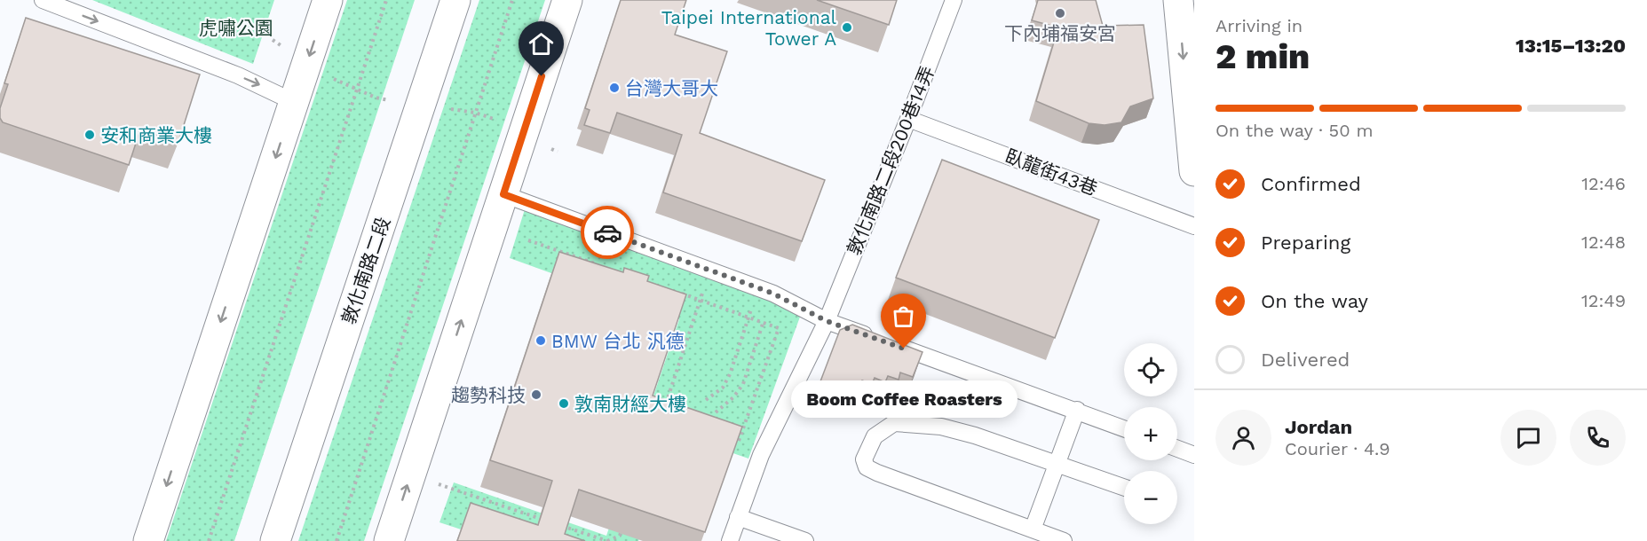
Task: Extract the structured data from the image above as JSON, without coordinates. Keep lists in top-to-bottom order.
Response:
{
  "streets": {
    "main road": ["敦化南路二段"],
    "lane": ["敦化南路二段200巷14弄", "臥龍街43巷"]
  },
  "crossings": [
    ["敦化南路二段200巷14弄", "臥龍街43巷"]
  ],
  "parks": ["虎嘯公園"],
  "places": [
    "下內埔福安宮",
    "Taipei International Tower A",
    "台灣大哥大",
    "安和商業大樓",
    "BMW 台北 汎德",
    "Boom Coffee Roasters",
    "趨勢科技",
    "敦南財經大樓"
  ],
  "page": {
    "heading": ["2 min", "Arriving in", "13:15–13:20"],
    "panel": ["Jordan", "Courier · 4.9"],
    "bar": "On the way · 50 m",
    "list": [
      ["Confirmed", "12:46"],
      ["Preparing", "12:48"],
      ["On the way", "12:49"],
      "Delivered"
    ],
    "map_buttons": ["+", "−"],
    "bubble": "Boom Coffee Roasters"
  }
}
